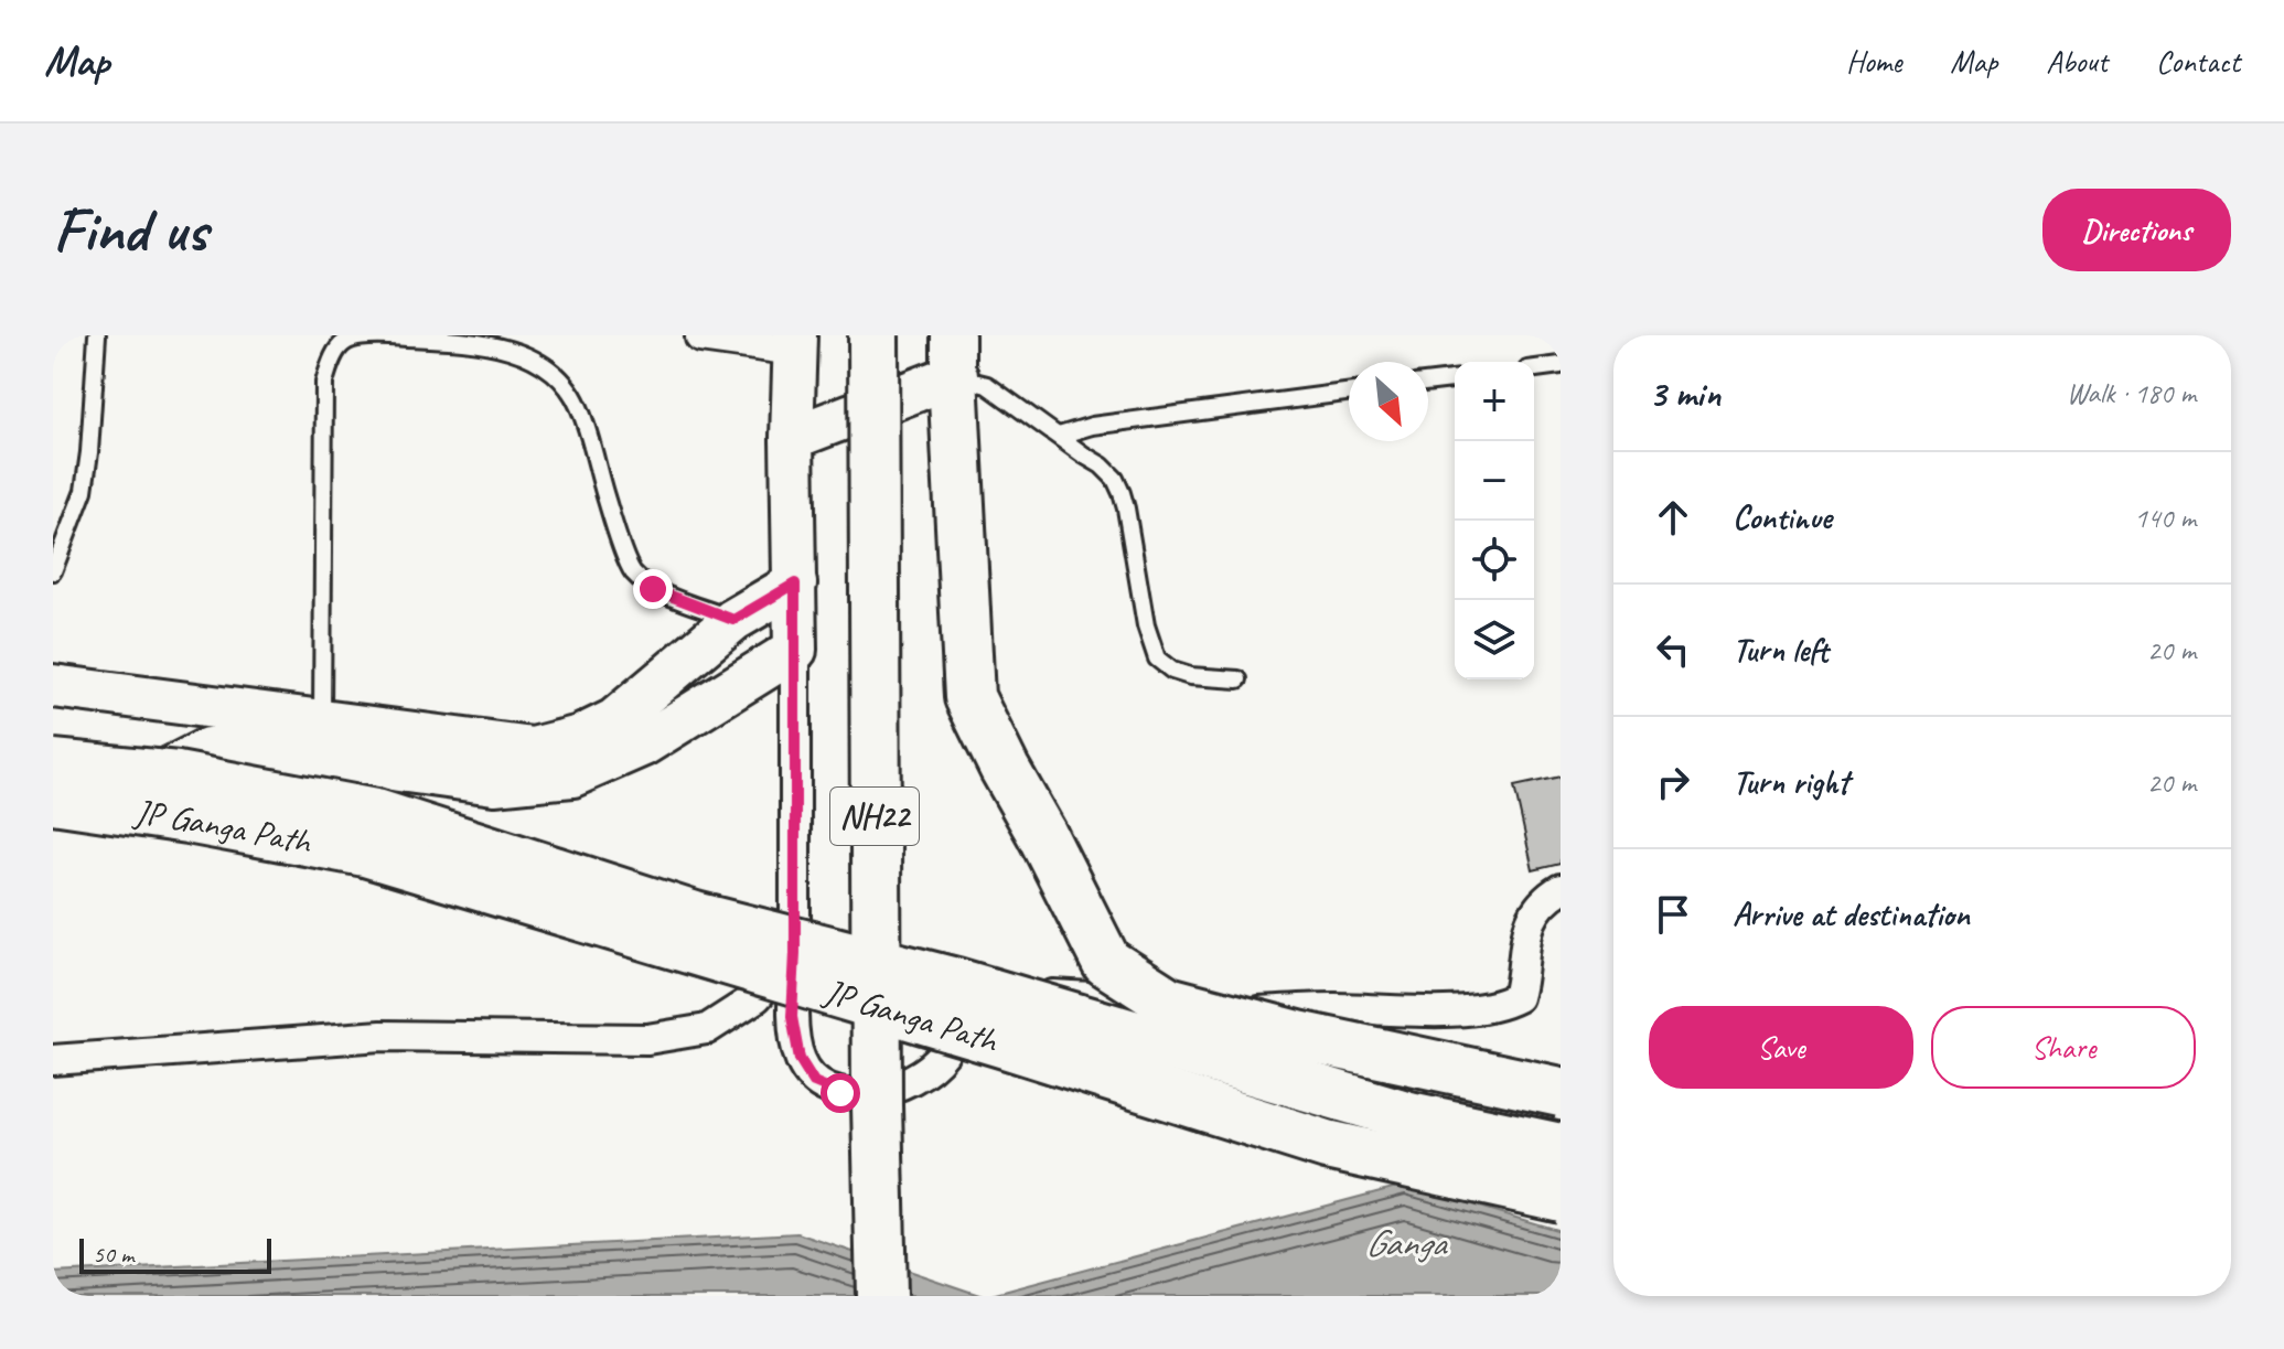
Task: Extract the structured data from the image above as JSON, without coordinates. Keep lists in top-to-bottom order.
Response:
{
  "streets": {
    "highway": ["NH22", "JP Ganga Path"]
  },
  "water": ["Ganga"],
  "scale_bar": "50 m",
  "north": "bottom right",
  "page": {
    "header": "Map",
    "nav": [
      "Home",
      "Map",
      "About",
      "Contact"
    ],
    "buttons": [
      "Directions",
      ["Save", "Share"]
    ],
    "title": "Find us",
    "heading": ["3 min", "Walk · 180 m"],
    "map_buttons": ["+", "−"],
    "list": [
      ["Continue", "140 m"],
      ["Turn left", "20 m"],
      ["Turn right", "20 m"],
      "Arrive at destination"
    ],
    "scale": "50 m"
  }
}
